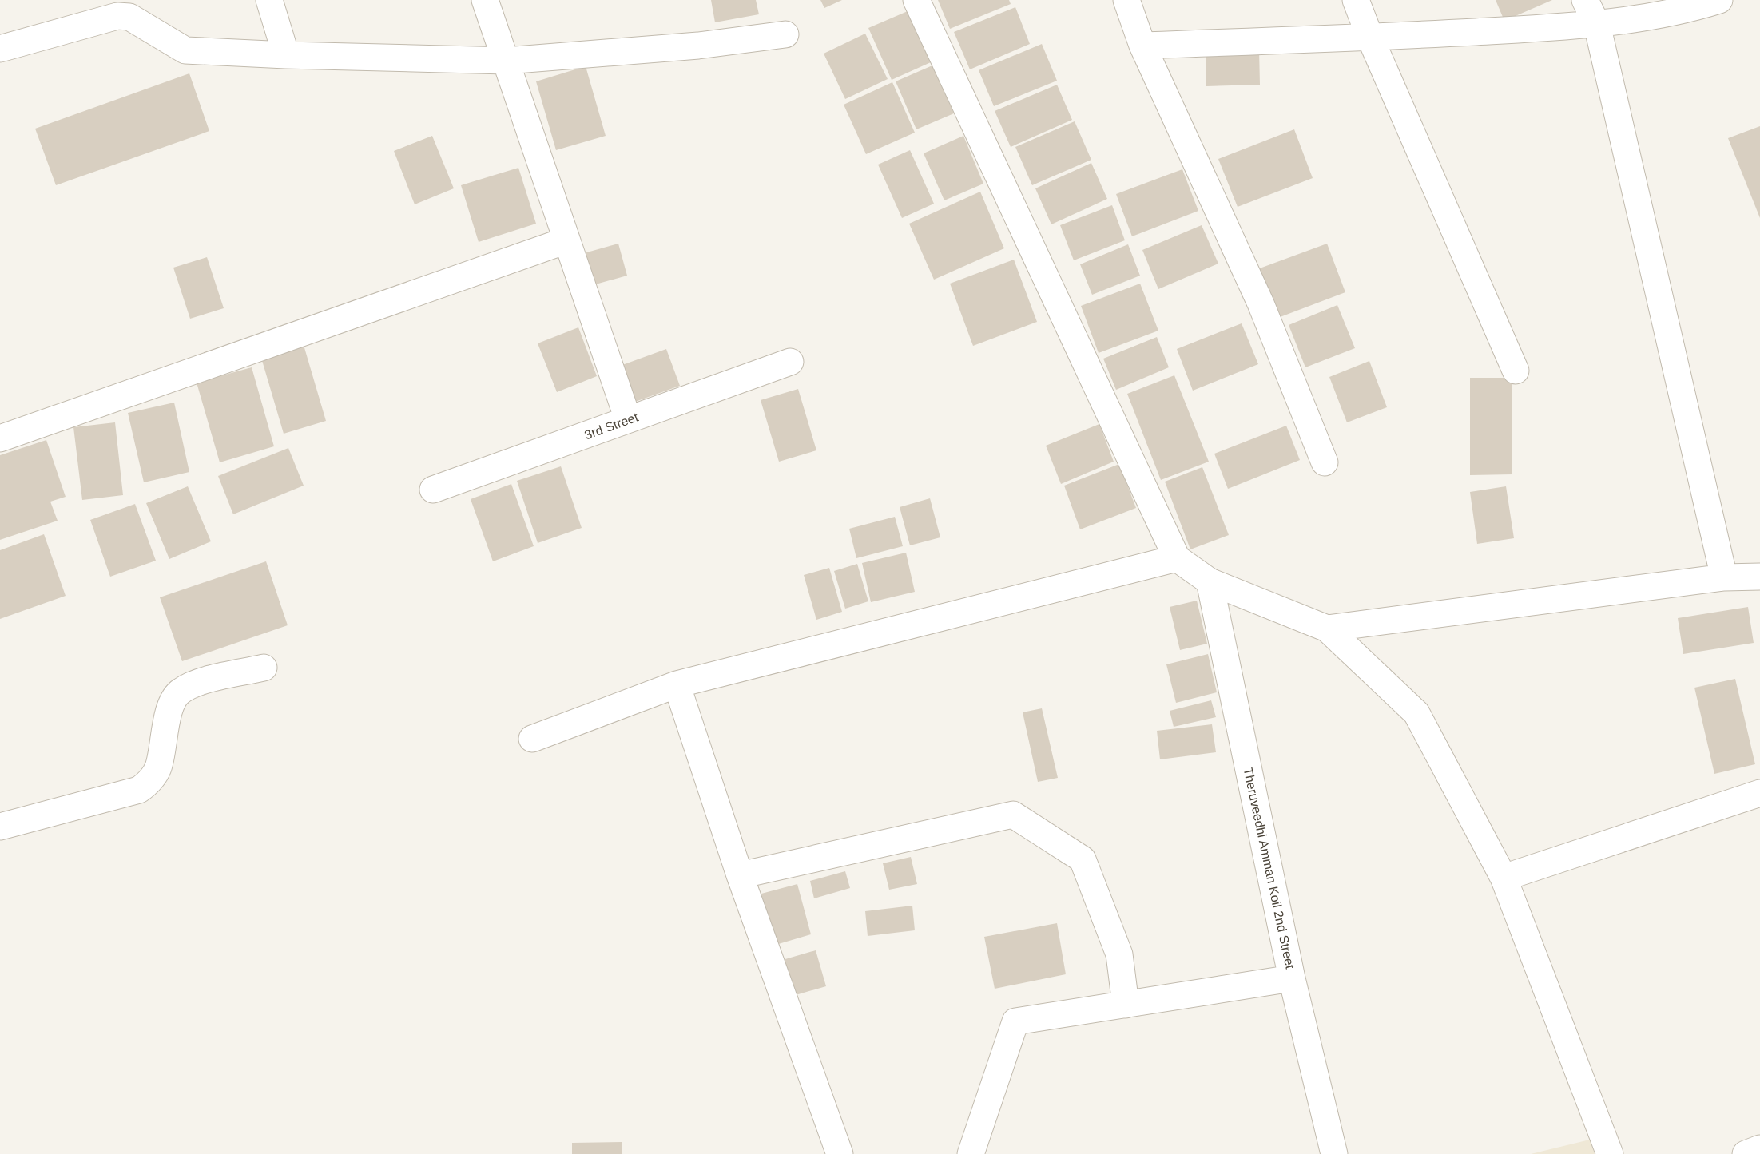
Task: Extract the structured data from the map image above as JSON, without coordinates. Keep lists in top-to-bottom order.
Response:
{
  "streets": {
    "street": ["3rd Street", "Theruveedhi Amman Koil 2nd Street"]
  }
}
